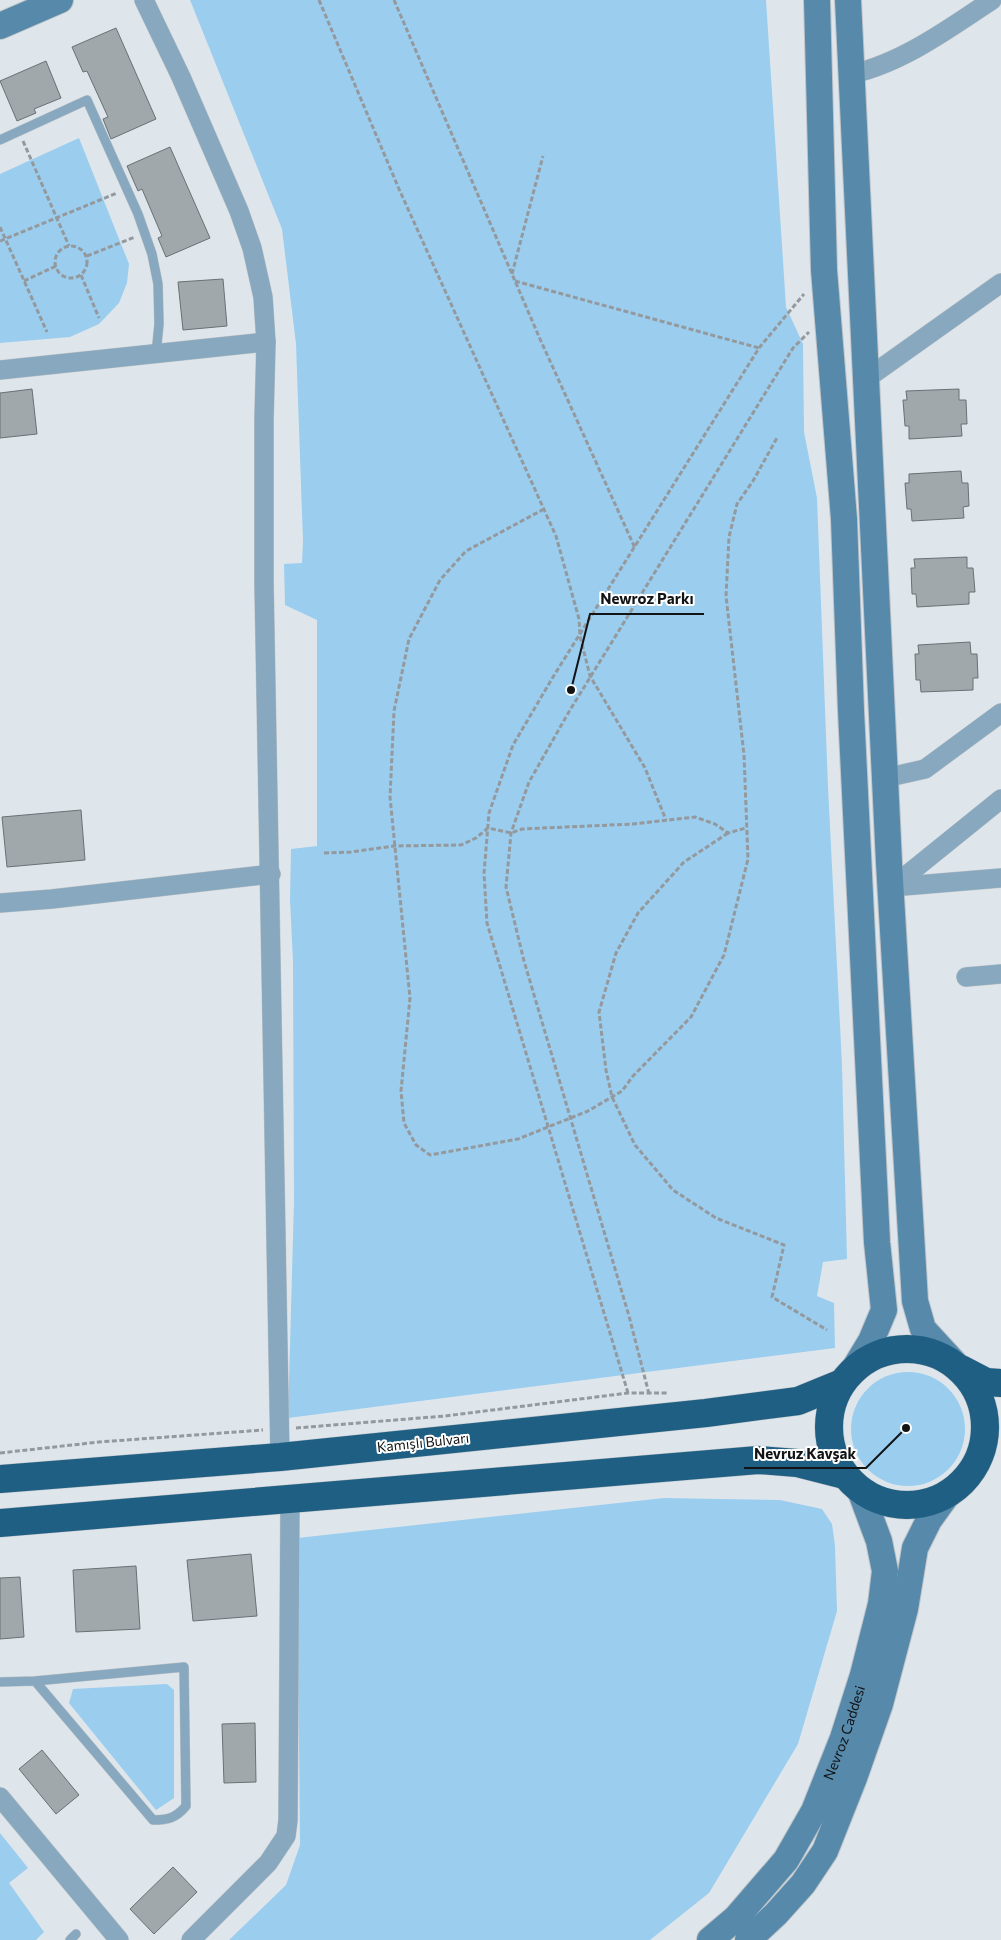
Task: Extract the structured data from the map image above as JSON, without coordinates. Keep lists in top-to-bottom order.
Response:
{
  "streets": {
    "highway": ["Kamışlı Bulvarı"],
    "main road": ["Nevroz Caddesi"]
  },
  "crossings": [
    ["Kamışlı Bulvarı", "Nevroz Caddesi"]
  ],
  "places": ["Newroz Parkı", "Nevruz Kavşak"]
}
